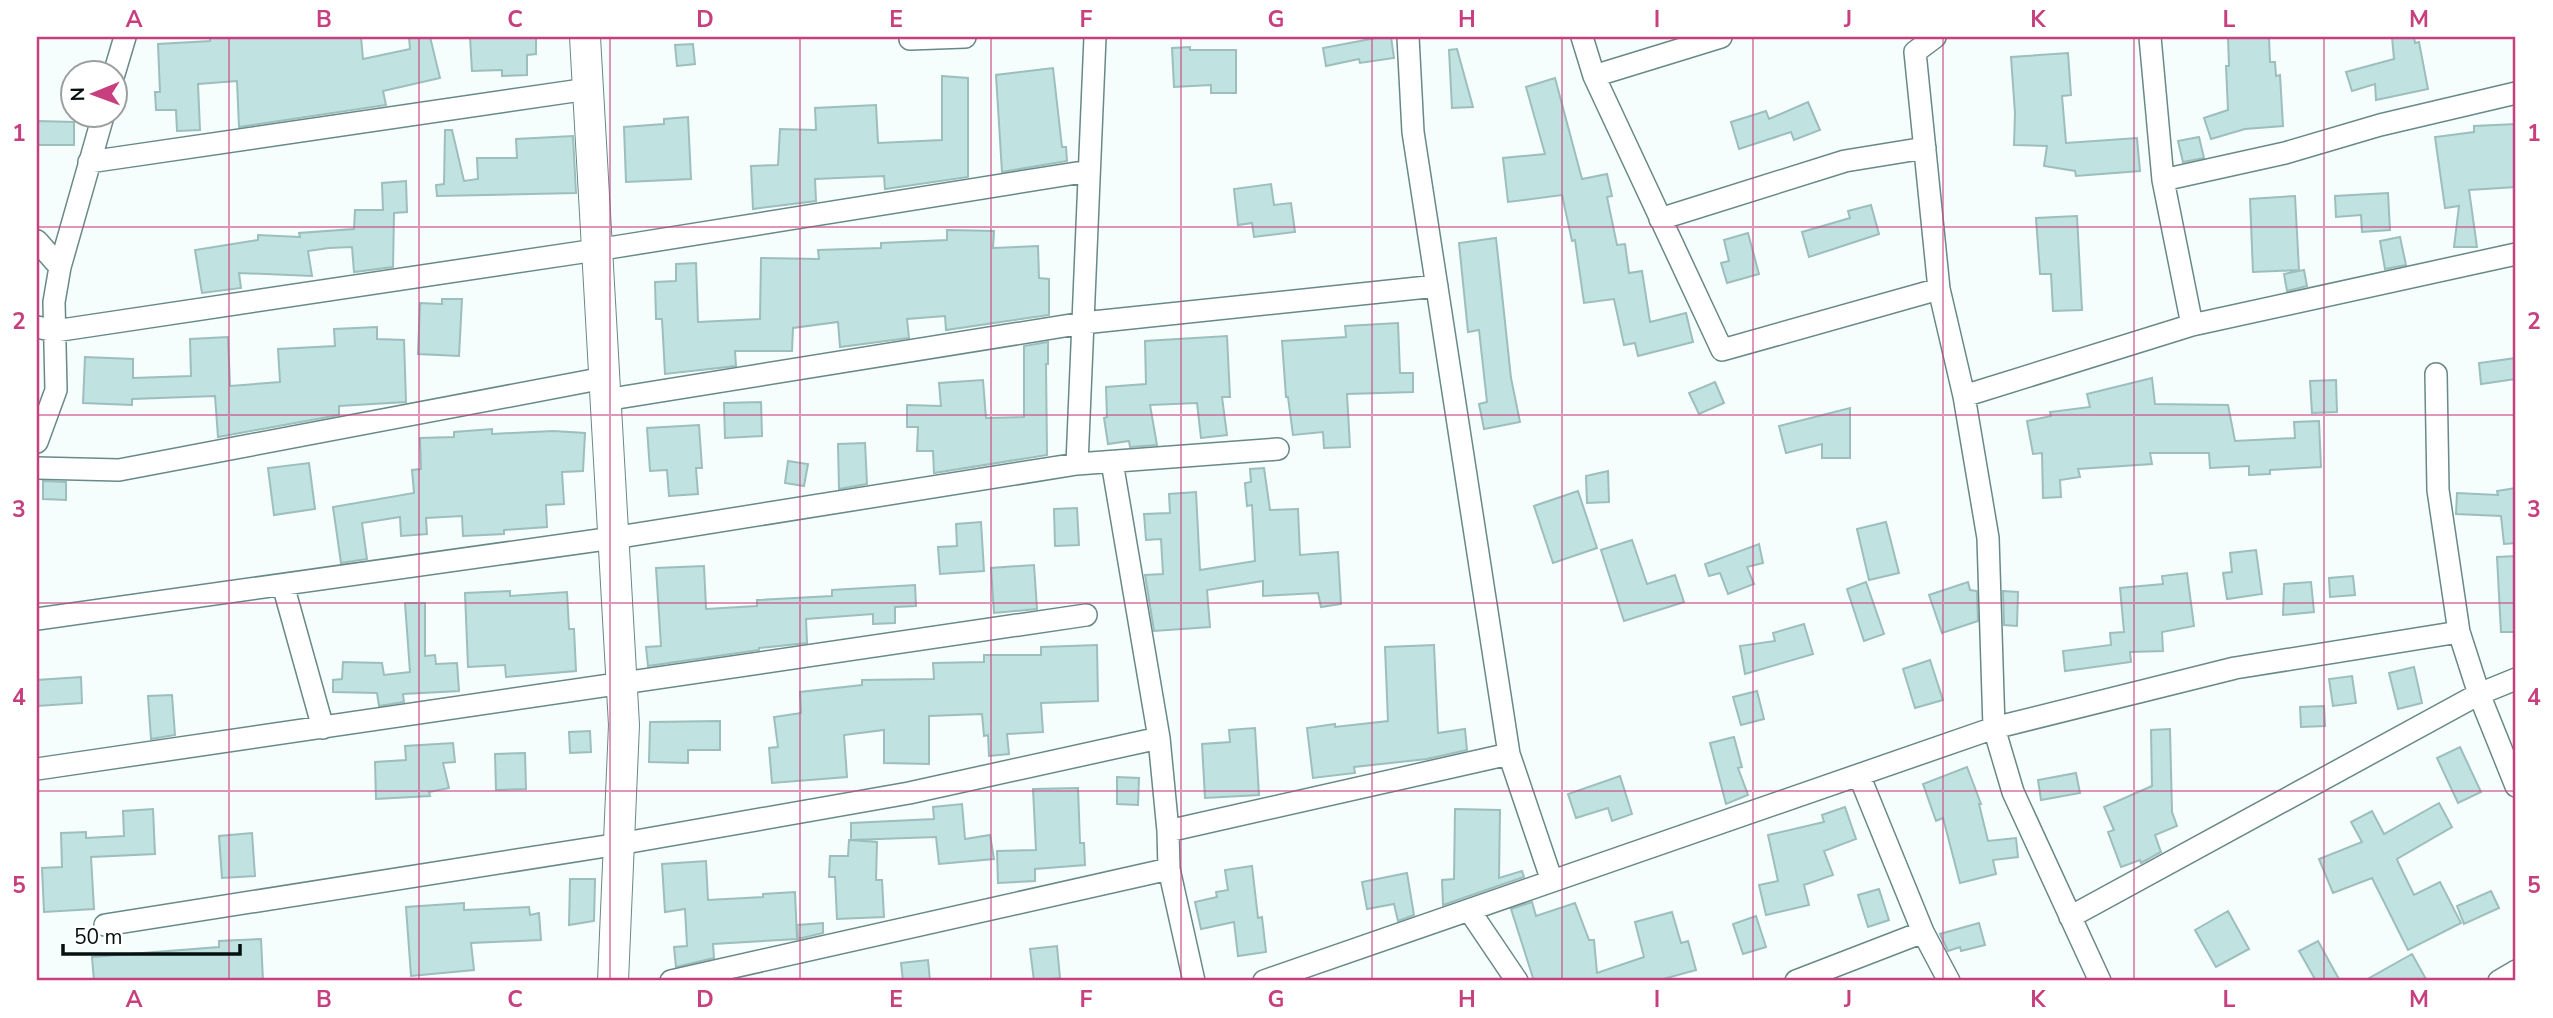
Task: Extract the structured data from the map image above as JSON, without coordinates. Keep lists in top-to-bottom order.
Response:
{
  "scale_bar": "50 m",
  "north": "left",
  "grid": {
    "columns": [
      "A",
      "B",
      "C",
      "D",
      "E",
      "F",
      "G",
      "H",
      "I",
      "J",
      "K",
      "L",
      "M"
    ],
    "rows": [
      "1",
      "2",
      "3",
      "4",
      "5"
    ]
  }
}
